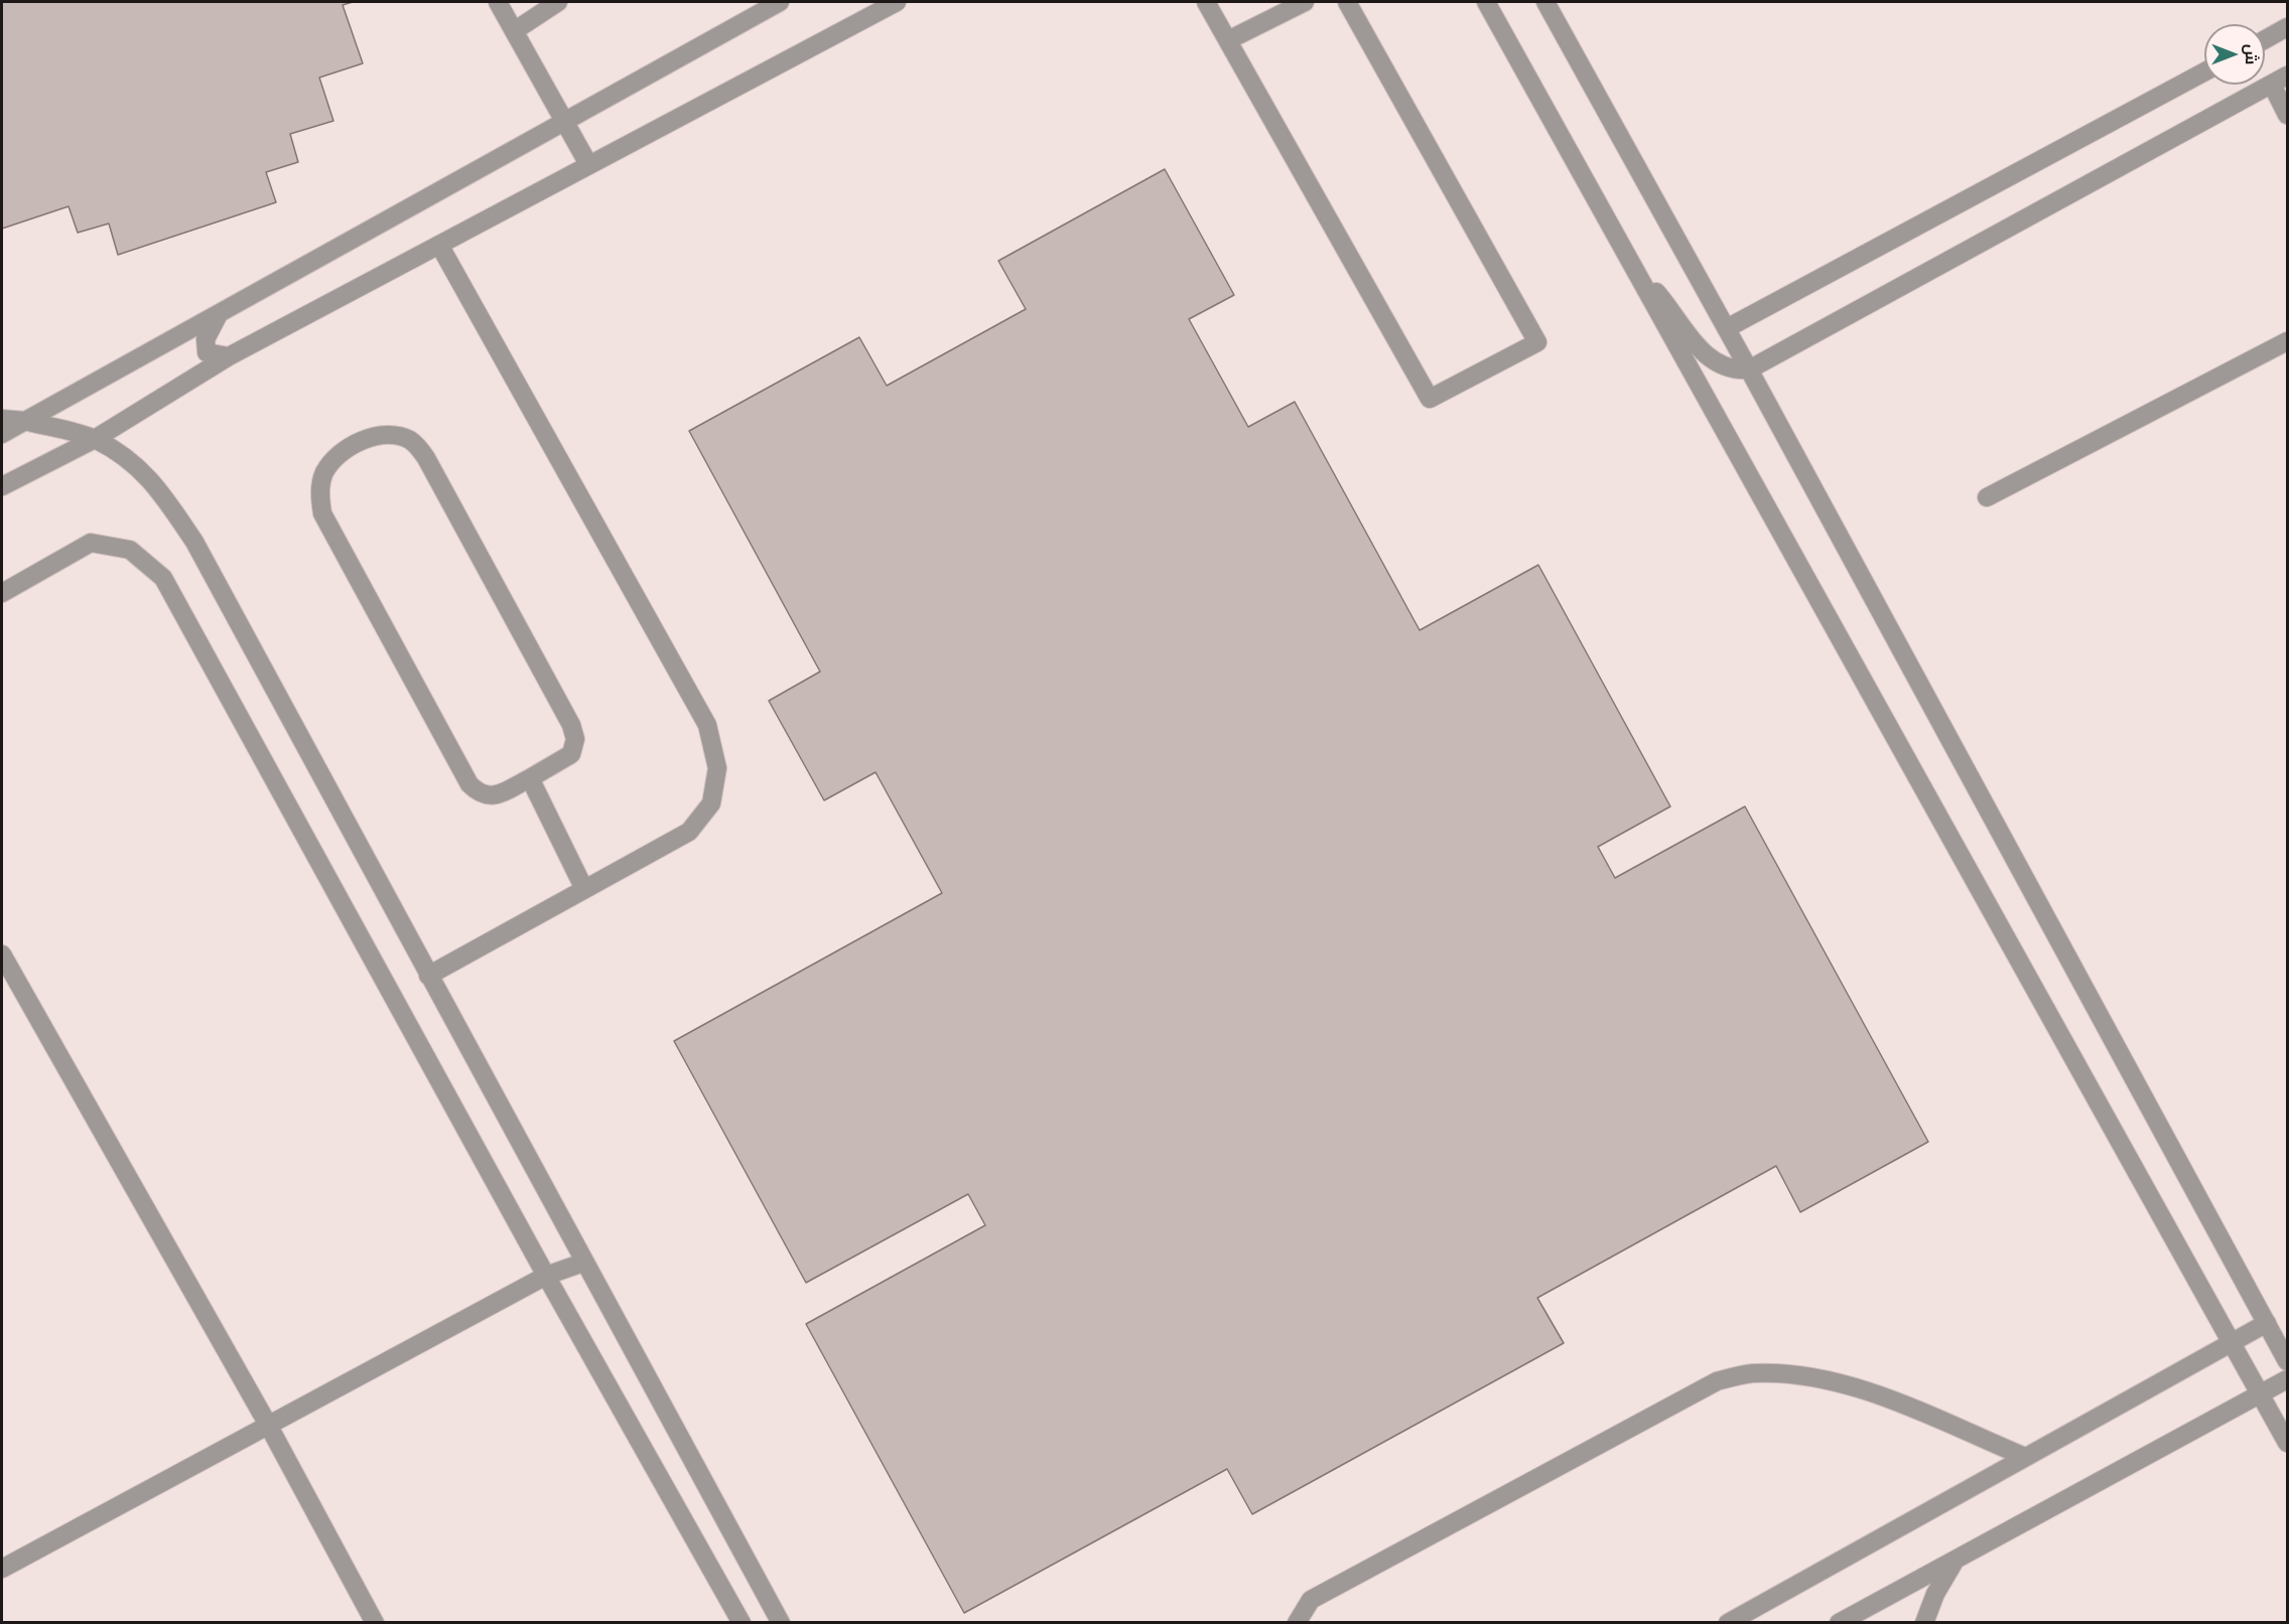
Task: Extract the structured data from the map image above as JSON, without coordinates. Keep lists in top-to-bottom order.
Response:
{
  "north": "right"
}
